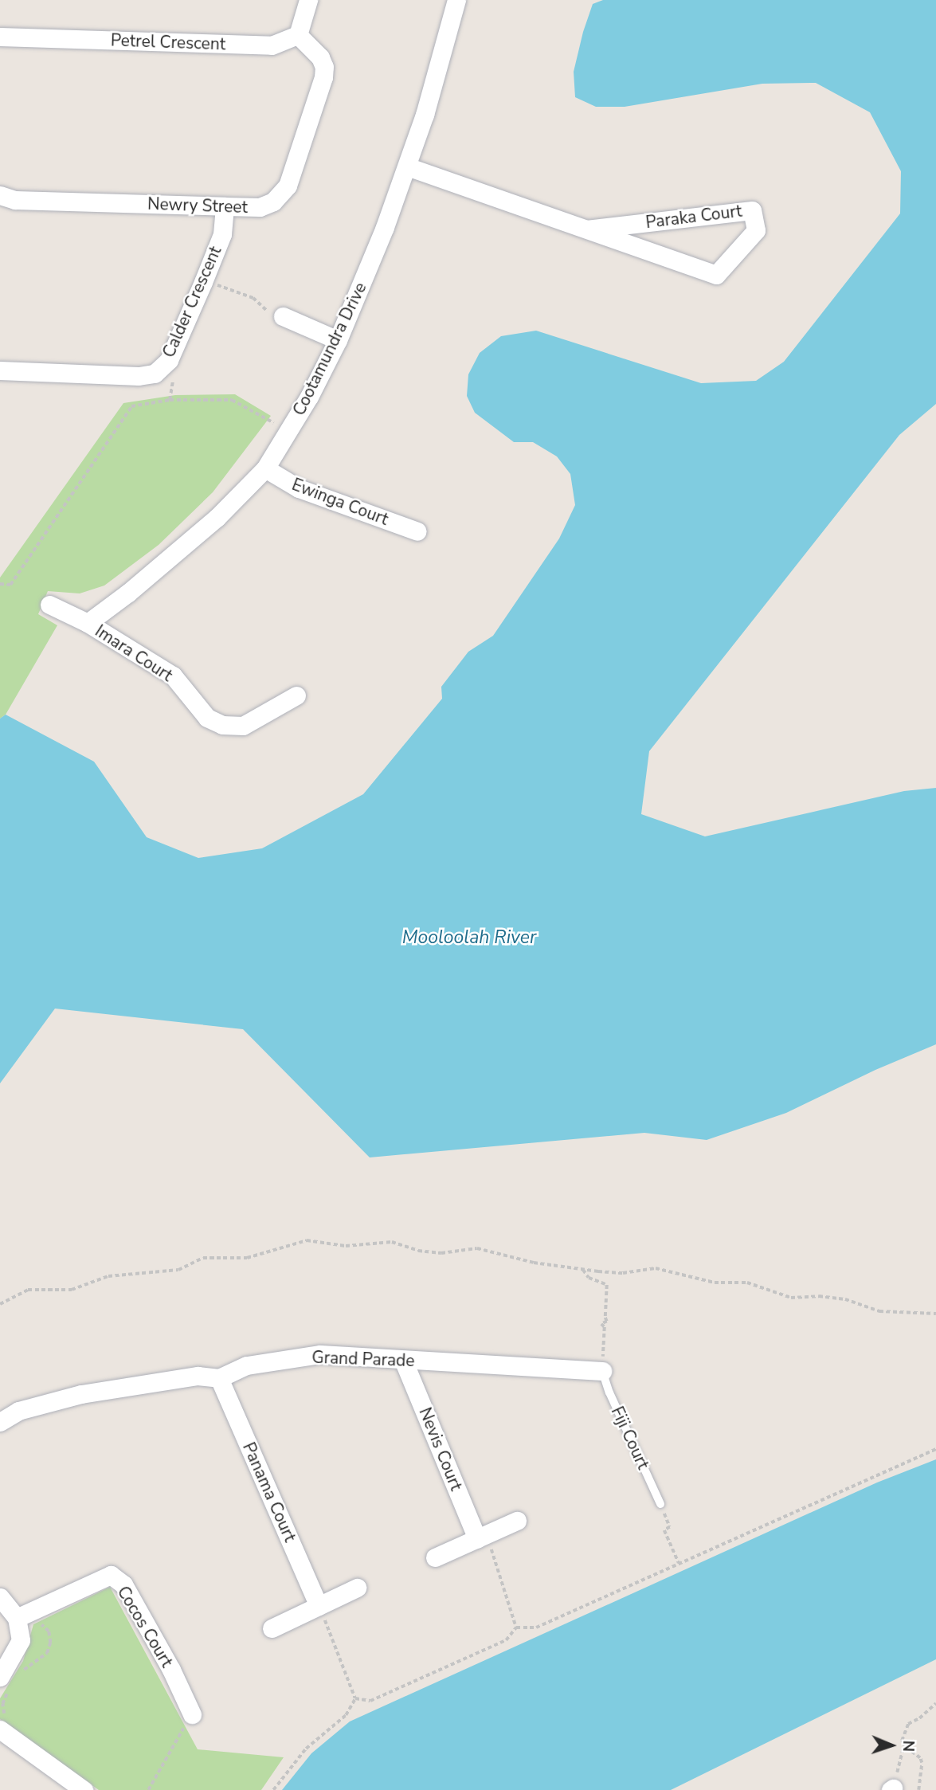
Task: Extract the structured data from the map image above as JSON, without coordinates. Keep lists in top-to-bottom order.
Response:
{
  "streets": {
    "street": [
      "Petrel Crescent",
      "Newry Street",
      "Paraka Court",
      "Calder Crescent",
      "Cootamundra Drive",
      "Ewinga Court",
      "Imara Court",
      "Grand Parade",
      "Nevis Court",
      "Panama Court",
      "Cocos Court"
    ],
    "lane": ["Fiji Court"]
  },
  "crossings": [
    ["Petrel Crescent", "Newry Street"],
    ["Newry Street", "Calder Crescent"],
    ["Paraka Court", "Cootamundra Drive"],
    ["Cootamundra Drive", "Ewinga Court"],
    ["Cootamundra Drive", "Imara Court"],
    ["Grand Parade", "Fiji Court"],
    ["Grand Parade", "Nevis Court"],
    ["Grand Parade", "Panama Court"]
  ],
  "water": ["Mooloolah River"],
  "north": "right"
}
